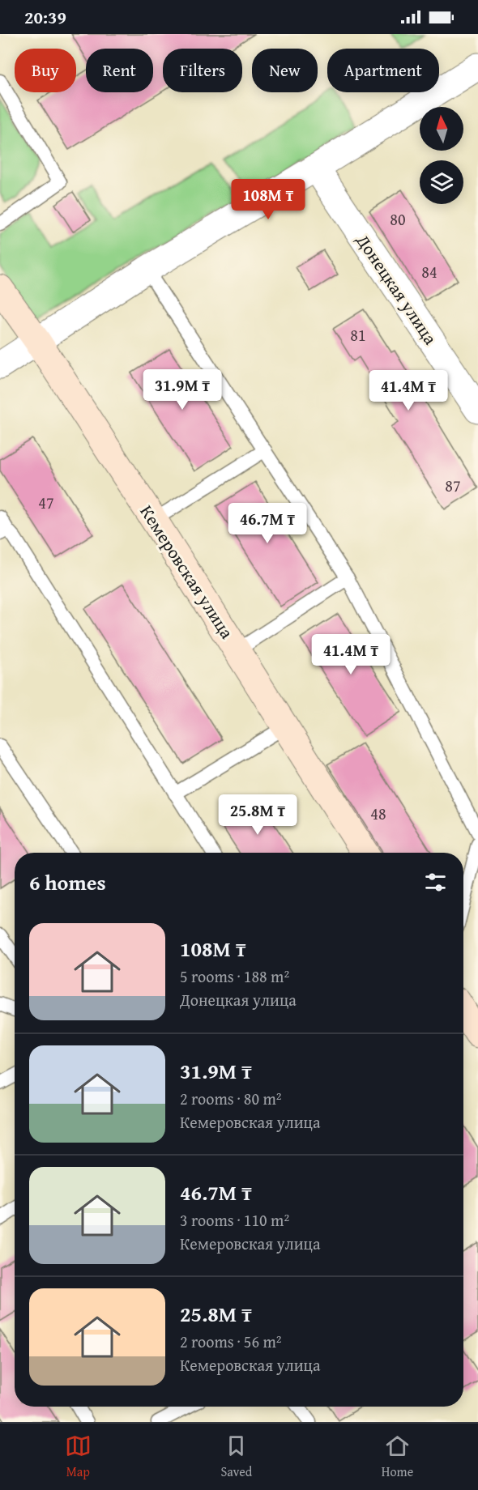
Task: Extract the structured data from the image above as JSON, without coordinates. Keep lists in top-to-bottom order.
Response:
{
  "streets": {
    "street": ["Донецкая улица", "Кемеровская улица"]
  },
  "house_numbers": [
    "80",
    "84",
    "81",
    "87",
    "47",
    "48"
  ],
  "north": "top",
  "page": {
    "status": "20:39",
    "chip": [
      "Buy",
      "Rent",
      "Filters",
      "New",
      "Apartment"
    ],
    "price": [
      "108M ₸",
      "31.9M ₸",
      "41.4M ₸",
      "46.7M ₸",
      "41.4M ₸",
      "25.8M ₸"
    ],
    "heading": "6 homes",
    "list": [
      {
        "name": "108M ₸",
        "note": "5 rooms · 188 m² · Донецкая улица"
      },
      {
        "name": "31.9M ₸",
        "note": "2 rooms · 80 m² · Кемеровская улица"
      },
      {
        "name": "46.7M ₸",
        "note": "3 rooms · 110 m² · Кемеровская улица"
      },
      {
        "name": "25.8M ₸",
        "note": "2 rooms · 56 m² · Кемеровская улица"
      }
    ],
    "tabs": ["Map", "Saved", "Home"]
  }
}
